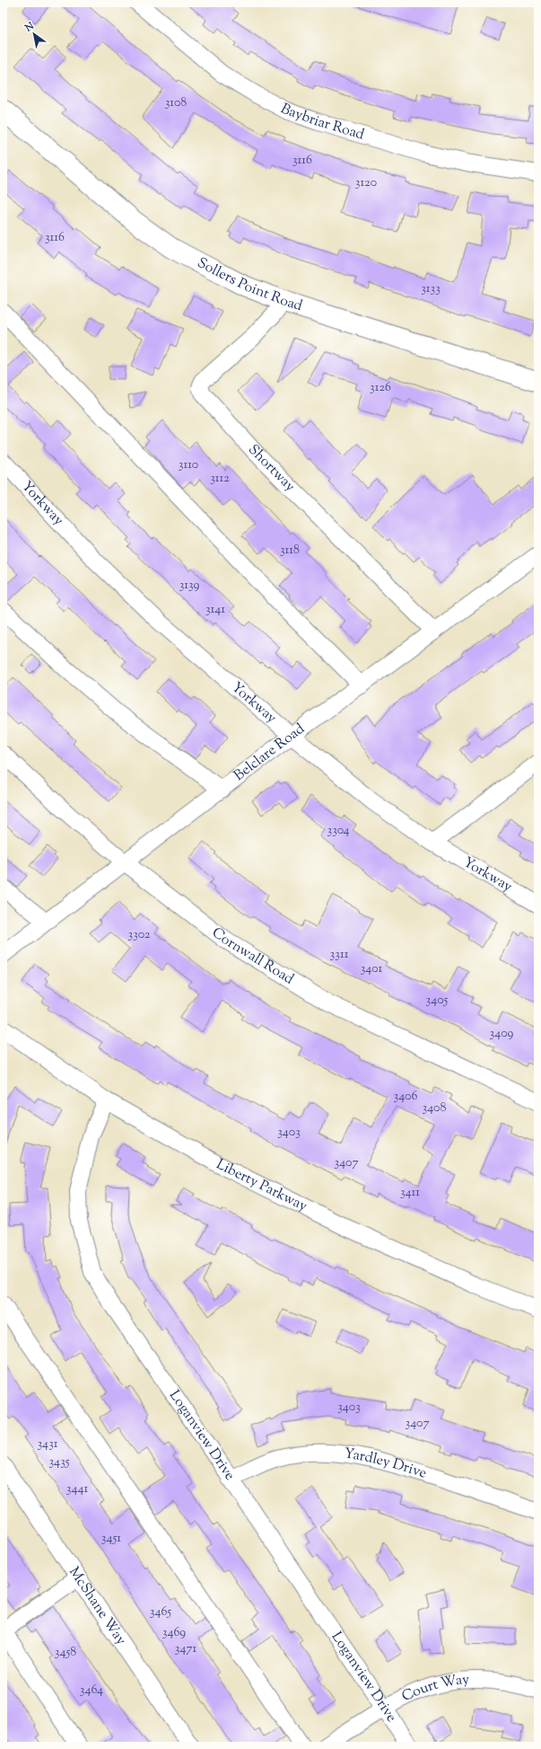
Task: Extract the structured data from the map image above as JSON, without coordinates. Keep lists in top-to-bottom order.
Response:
{
  "streets": {
    "main road": ["Sollers Point Road"],
    "street": [
      "Baybriar Road",
      "Shortway",
      "Yorkway",
      "Belclare Road",
      "Cornwall Road",
      "Liberty Parkway",
      "Loganview Drive",
      "Yardley Drive",
      "McShane Way",
      "Court Way"
    ]
  },
  "crossings": [
    ["Sollers Point Road", "Shortway"],
    ["Shortway", "Belclare Road"],
    ["Yorkway", "Belclare Road"],
    ["Belclare Road", "Cornwall Road"],
    ["Liberty Parkway", "Loganview Drive"],
    ["Loganview Drive", "Yardley Drive"],
    ["Loganview Drive", "Court Way"]
  ],
  "house_numbers": [
    "3108",
    "3116",
    "3120",
    "3116",
    "3133",
    "3126",
    "3110",
    "3112",
    "3118",
    "3139",
    "3141",
    "3304",
    "3302",
    "3311",
    "3401",
    "3405",
    "3409",
    "3406",
    "3408",
    "3403",
    "3407",
    "3411",
    "3403",
    "3407",
    "3431",
    "3435",
    "3441",
    "3451",
    "3465",
    "3469",
    "3471",
    "3458",
    "3464"
  ],
  "north": "top left"
}
